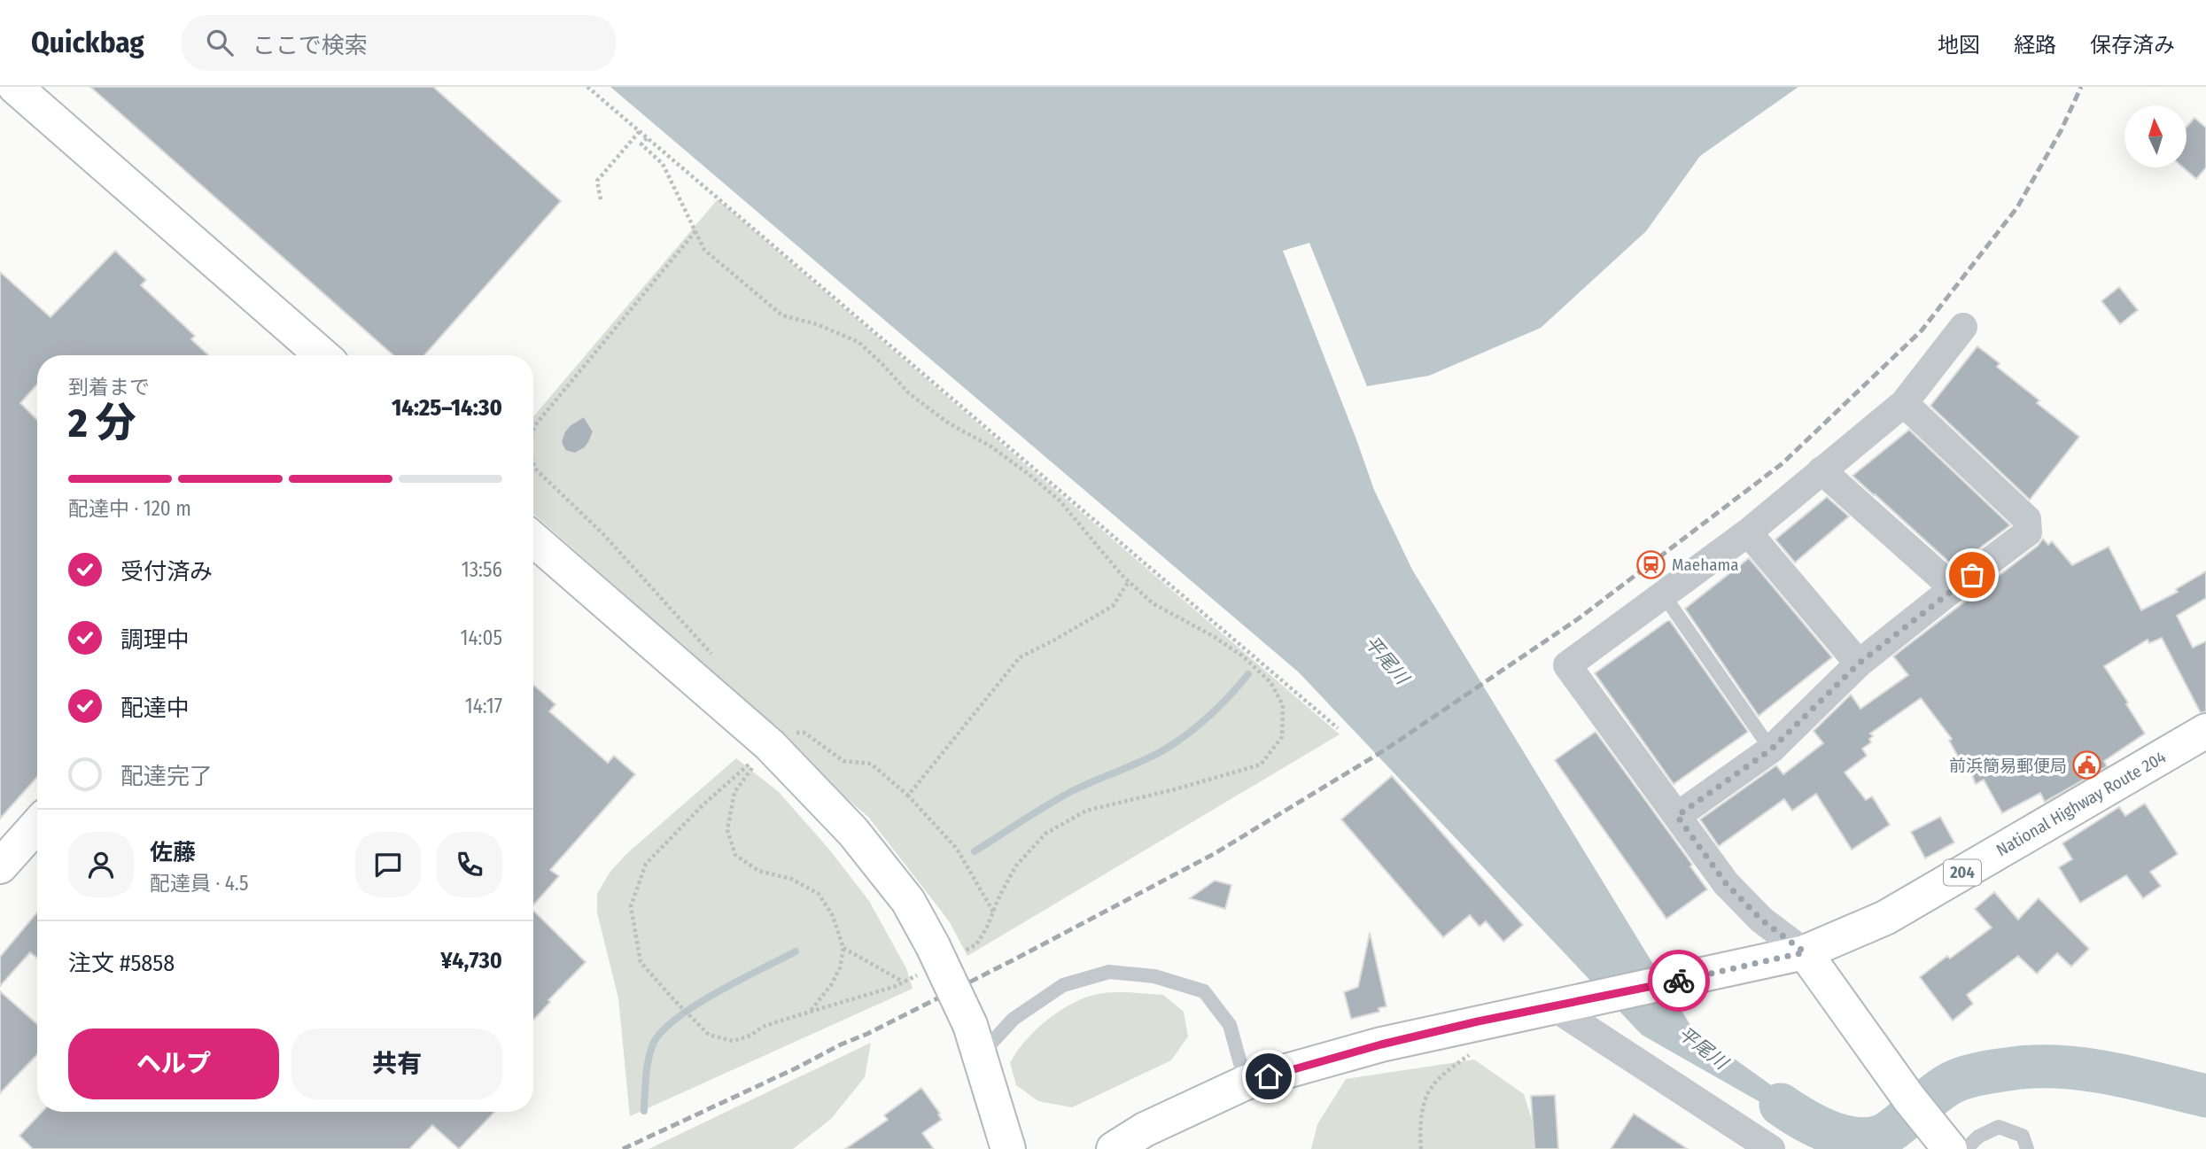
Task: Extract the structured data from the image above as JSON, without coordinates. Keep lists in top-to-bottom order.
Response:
{
  "streets": {
    "main road": ["National Highway Route 204", "204"]
  },
  "water": ["平尾川"],
  "places": {
    "station": ["Maehama"],
    "public building": ["前浜簡易郵便局"]
  },
  "north": "top",
  "page": {
    "header": "Quickbag",
    "search": "ここで検索",
    "nav": ["地図", "経路", "保存済み"],
    "heading": ["2 分", "到着まで", "14:25–14:30"],
    "panel": [
      "佐藤",
      "配達員 · 4.5",
      "注文 #5858",
      "¥4,730"
    ],
    "bar": "配達中 · 120 m",
    "list": [
      ["受付済み", "13:56"],
      ["調理中", "14:05"],
      ["配達中", "14:17"],
      "配達完了"
    ],
    "buttons": ["ヘルプ", "共有"]
  }
}
